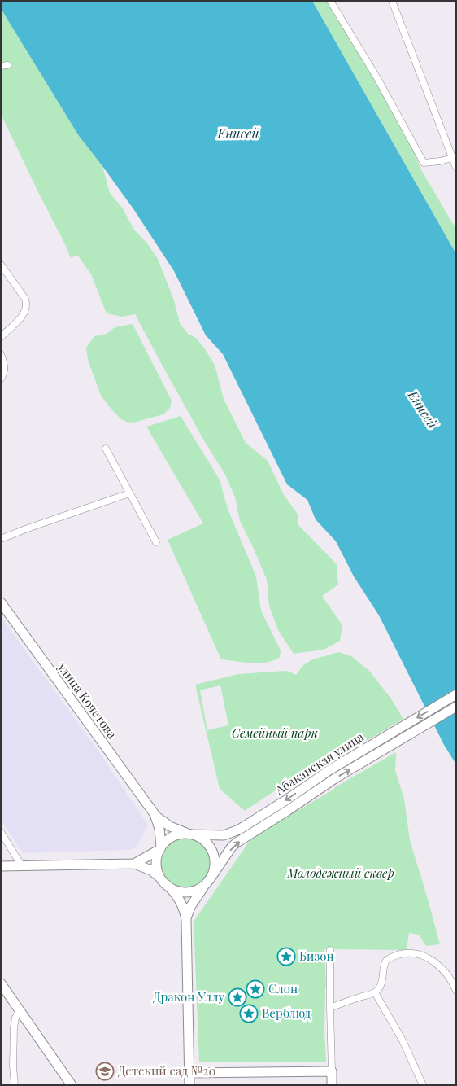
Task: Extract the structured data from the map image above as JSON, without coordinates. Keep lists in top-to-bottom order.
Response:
{
  "streets": {
    "main road": ["улица Кочетова", "Абаканская улица"]
  },
  "crossings": [
    ["улица Кочетова", "Абаканская улица"]
  ],
  "water": ["Енисей"],
  "parks": ["Семейный парк", "Молодежный сквер"],
  "places": {
    "place": [
      "Бизон",
      "Слон",
      "Дракон Уллу",
      "Верблюд"
    ],
    "school or university": ["Детский сад №20"]
  }
}
